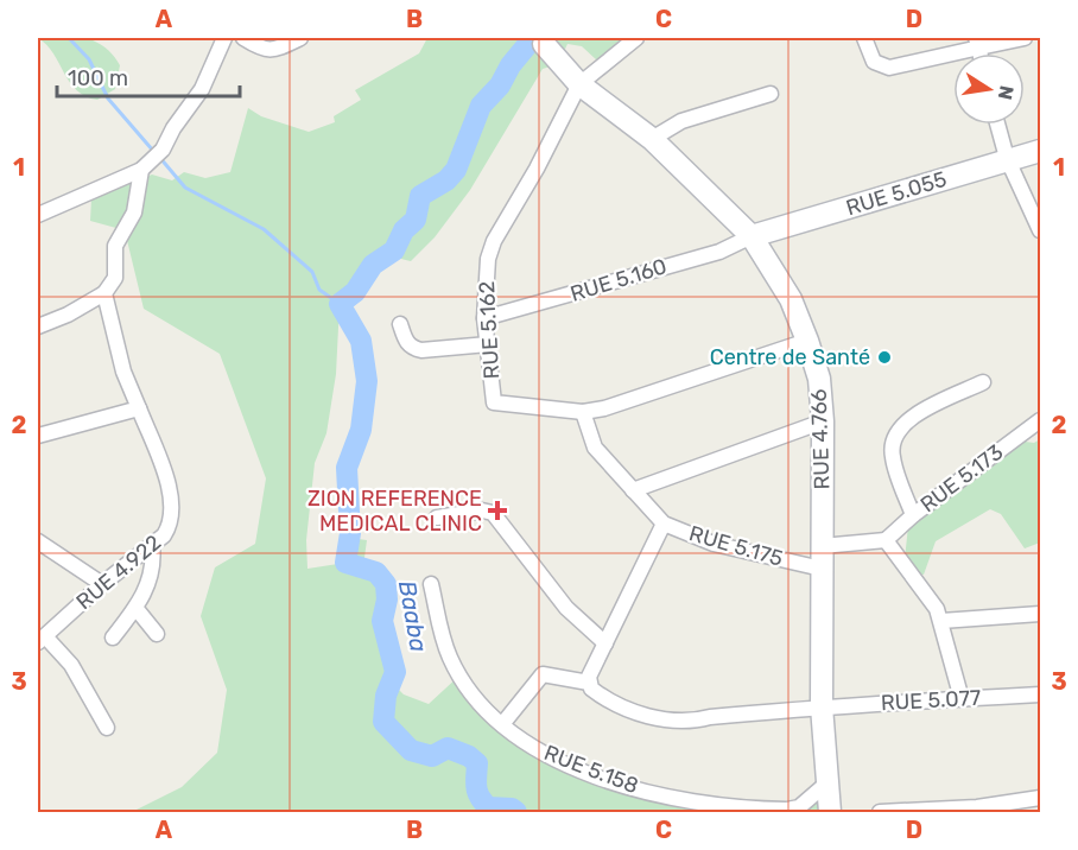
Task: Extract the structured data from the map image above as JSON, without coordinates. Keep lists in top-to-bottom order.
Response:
{
  "streets": {
    "street": [
      "RUE 5.055",
      "RUE 5.160",
      "RUE 5.162",
      "RUE 4.766",
      "RUE 5.173",
      "RUE 5.175",
      "RUE 4.922",
      "RUE 5.077",
      "RUE 5.158"
    ]
  },
  "crossings": [
    ["RUE 5.055", "RUE 5.160"],
    ["RUE 5.055", "RUE 4.766"],
    ["RUE 5.160", "RUE 5.162"],
    ["RUE 5.160", "RUE 4.766"],
    ["RUE 5.162", "RUE 4.766"],
    ["RUE 5.162", "RUE 5.175"],
    ["RUE 4.766", "RUE 5.175"],
    ["RUE 4.766", "RUE 5.077"],
    ["RUE 4.766", "RUE 5.158"]
  ],
  "water": ["Baaba"],
  "places": {
    "other": ["Centre de Santé"],
    "health": ["ZION REFERENCE MEDICAL CLINIC"]
  },
  "scale_bar": "100 m",
  "north": "right",
  "grid": {
    "columns": [
      "A",
      "B",
      "C",
      "D"
    ],
    "rows": ["1", "2", "3"]
  }
}
